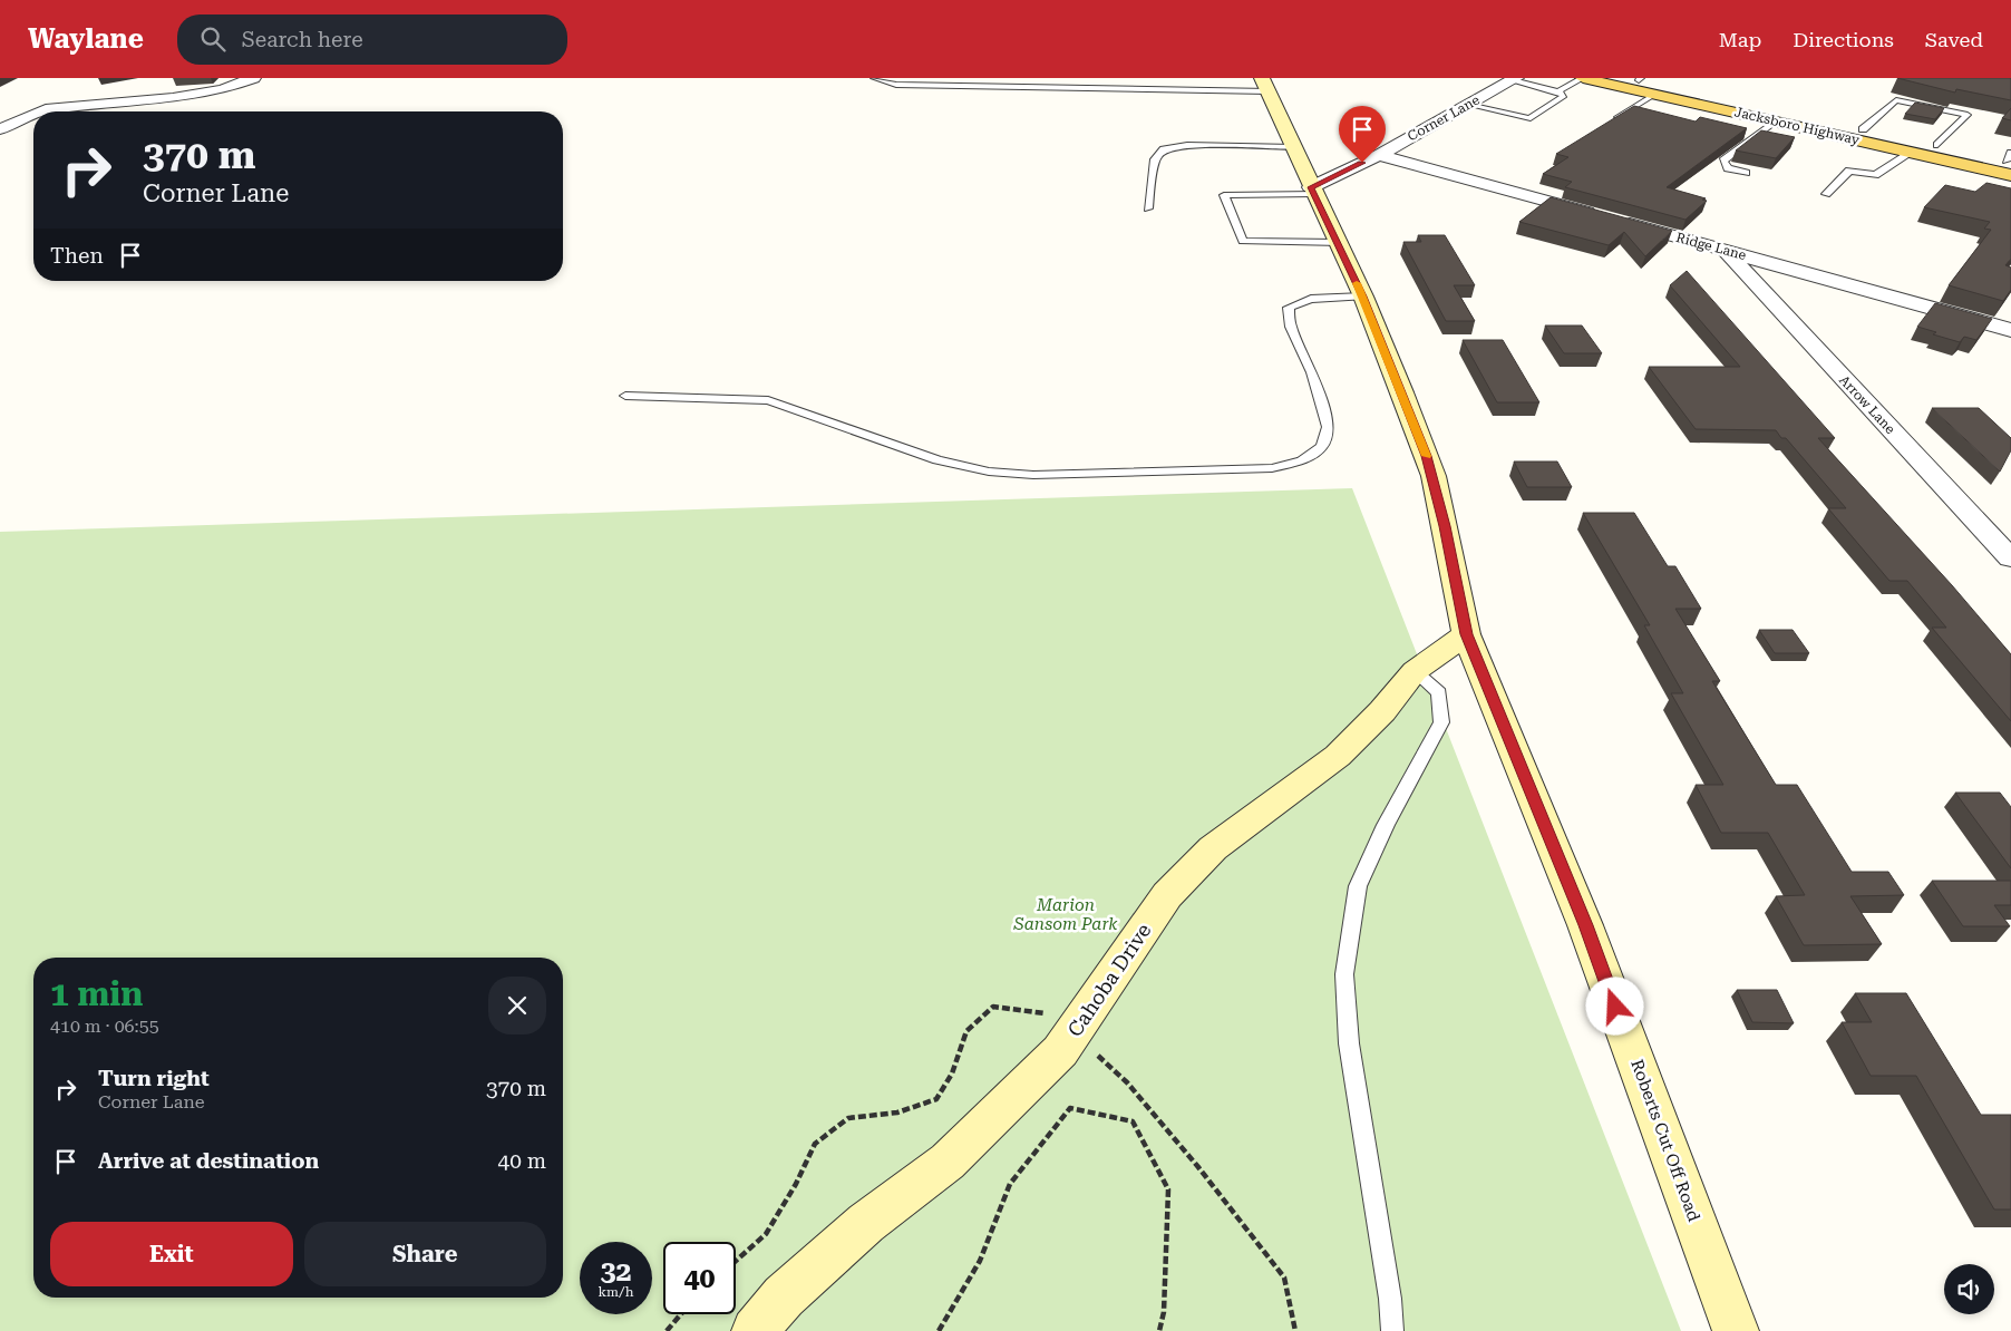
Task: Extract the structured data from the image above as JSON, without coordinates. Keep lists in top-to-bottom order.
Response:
{
  "streets": {
    "main road": ["Jacksboro Highway"],
    "street": [
      "Corner Lane",
      "Ridge Lane",
      "Arrow Lane",
      "Cahoba Drive",
      "Roberts Cut Off Road"
    ]
  },
  "crossings": [
    ["Corner Lane", "Ridge Lane"],
    ["Corner Lane", "Roberts Cut Off Road"],
    ["Ridge Lane", "Arrow Lane"],
    ["Cahoba Drive", "Roberts Cut Off Road"]
  ],
  "parks": ["Marion Sansom Park"],
  "page": {
    "header": "Waylane",
    "search": "Search here",
    "nav": ["Map", "Directions", "Saved"],
    "turn": ["370 m", "Corner Lane"],
    "then": "Then",
    "heading": ["1 min", "410 m · 06:55"],
    "list": [
      {
        "name": "Turn right",
        "note": "Corner Lane",
        "value": "370 m"
      },
      {
        "name": "Arrive at destination",
        "value": "40 m"
      }
    ],
    "buttons": ["Exit", "Share"],
    "speed": "32 km/h",
    "limit": "40"
  }
}
